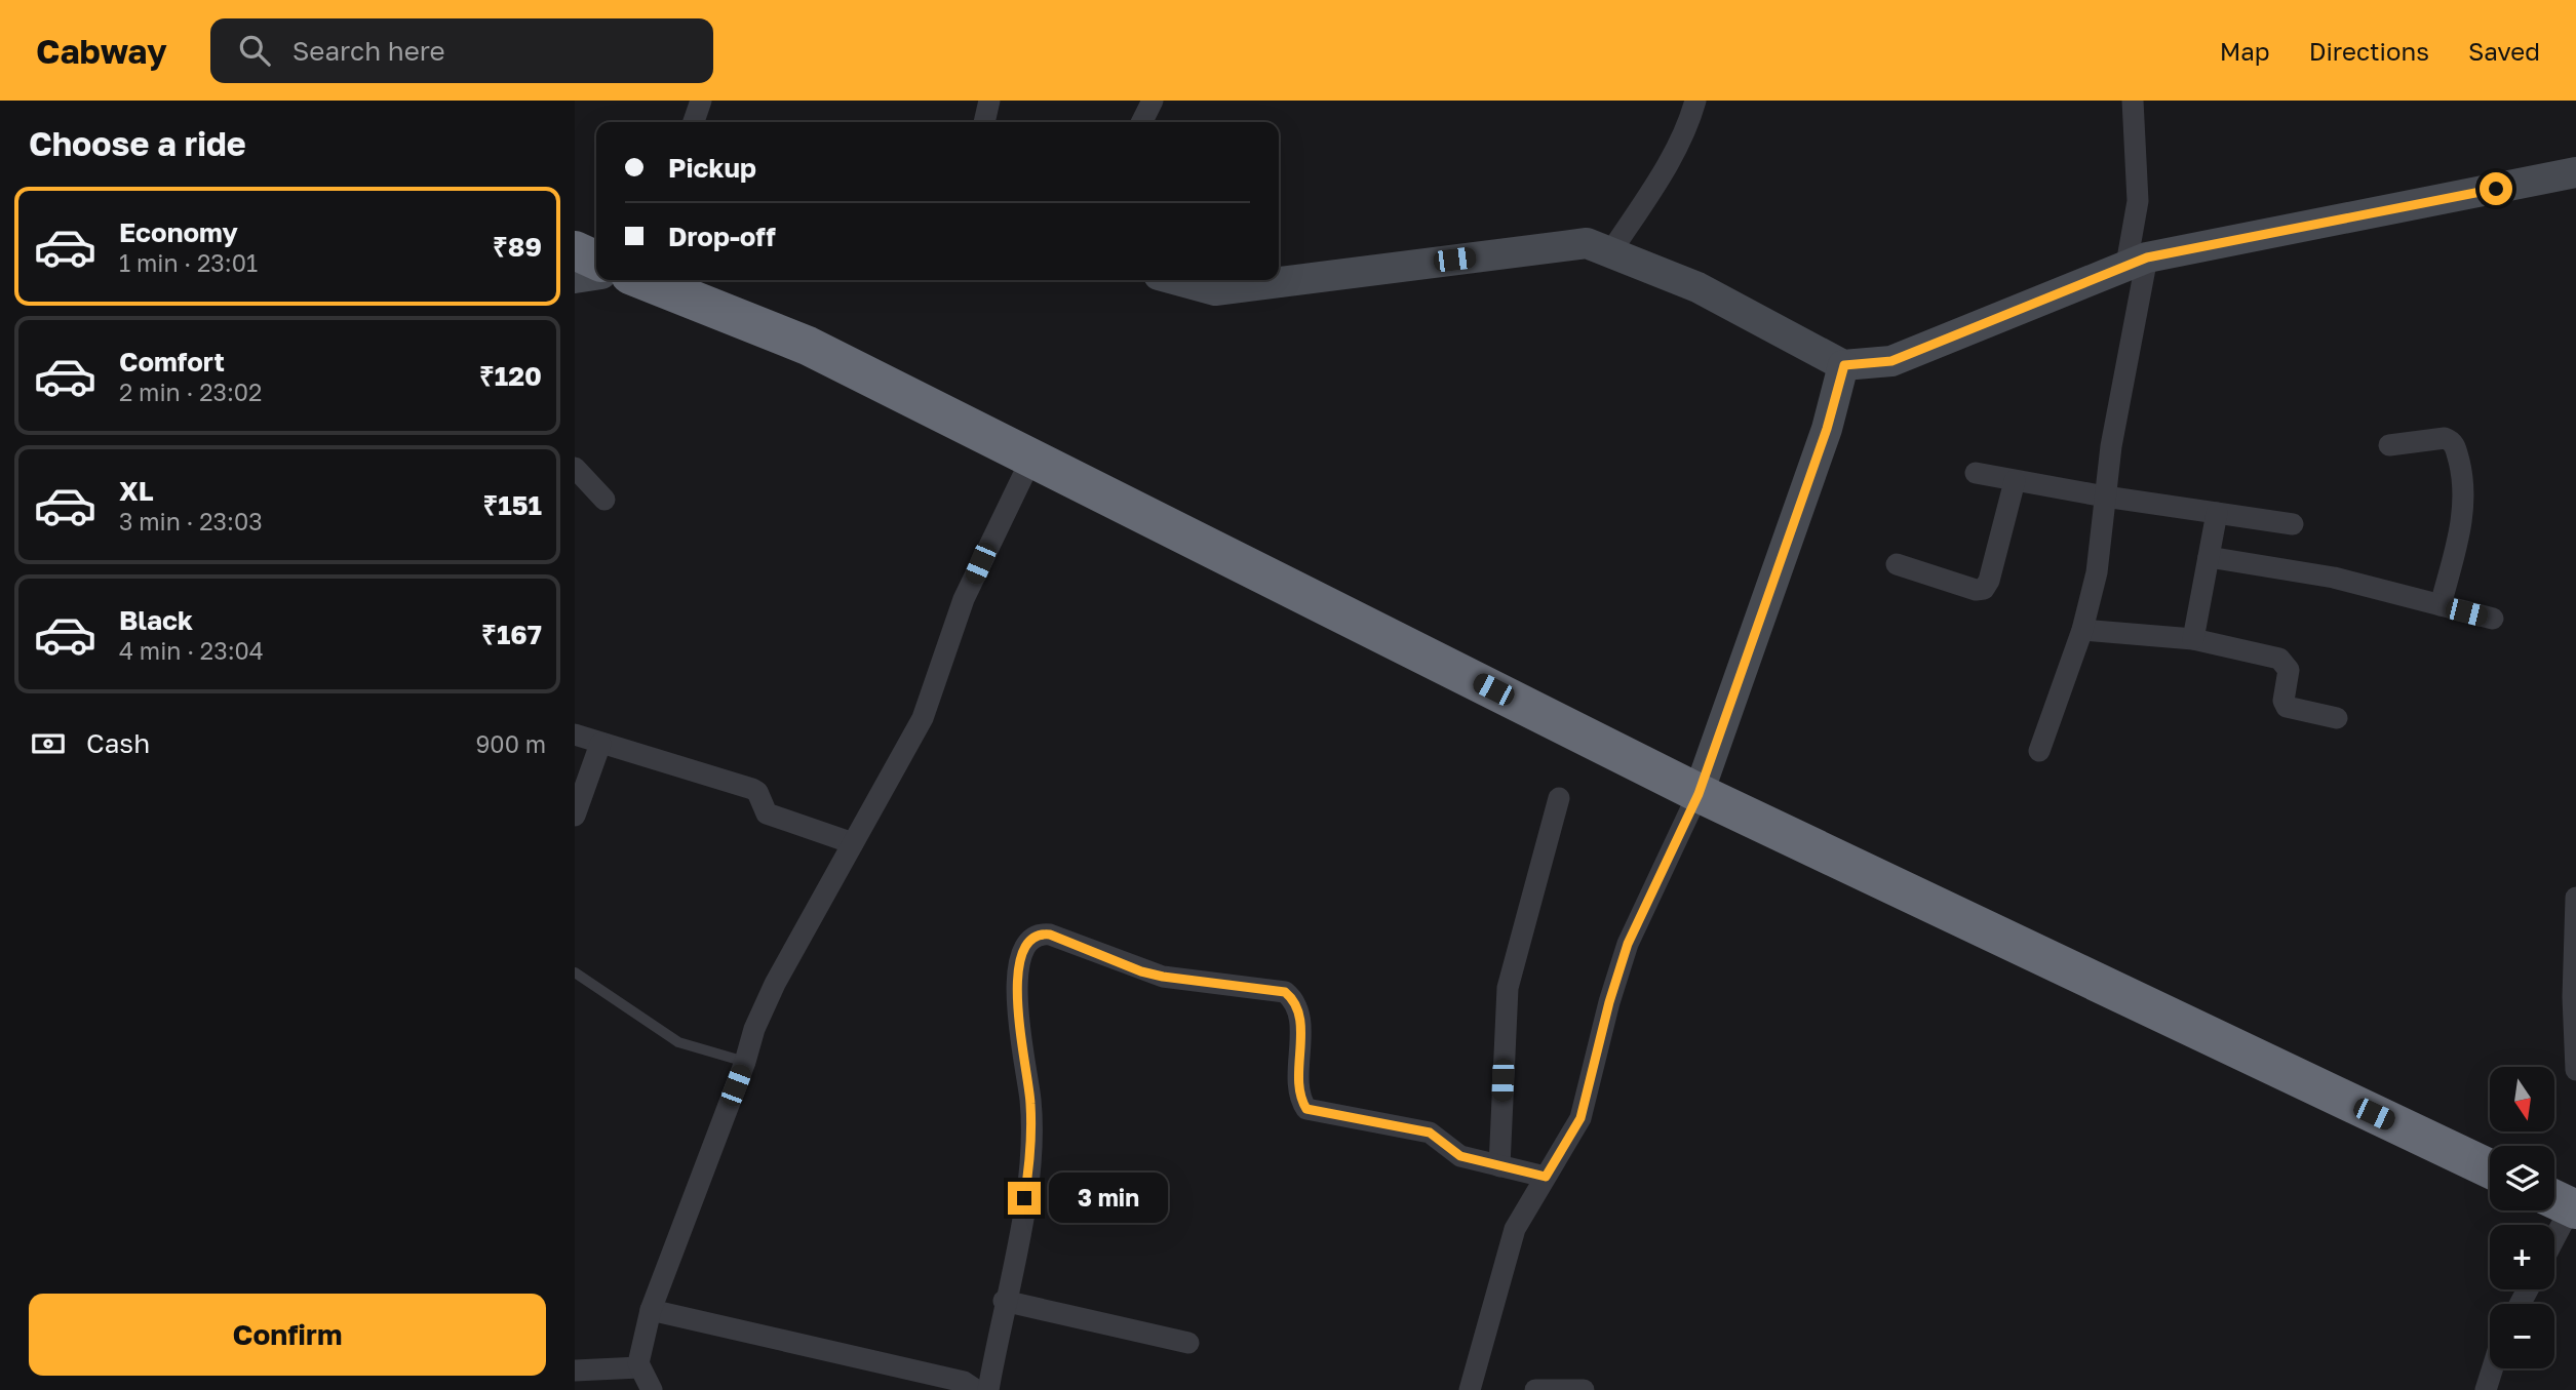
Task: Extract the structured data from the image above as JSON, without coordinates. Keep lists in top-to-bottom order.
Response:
{
  "north": "bottom",
  "page": {
    "header": "Cabway",
    "search": "Search here",
    "nav": ["Map", "Directions", "Saved"],
    "heading": "Choose a ride",
    "banner": ["Pickup", "Drop-off"],
    "list": [
      {
        "name": "Economy",
        "note": "1 min · 23:01",
        "value": "₹89"
      },
      {
        "name": "Comfort",
        "note": "2 min · 23:02",
        "value": "₹120"
      },
      {
        "name": "XL",
        "note": "3 min · 23:03",
        "value": "₹151"
      },
      {
        "name": "Black",
        "note": "4 min · 23:04",
        "value": "₹167"
      }
    ],
    "pay": ["Cash", "900 m"],
    "map_buttons": ["+", "−"],
    "bubble": "3 min",
    "buttons": "Confirm"
  }
}
